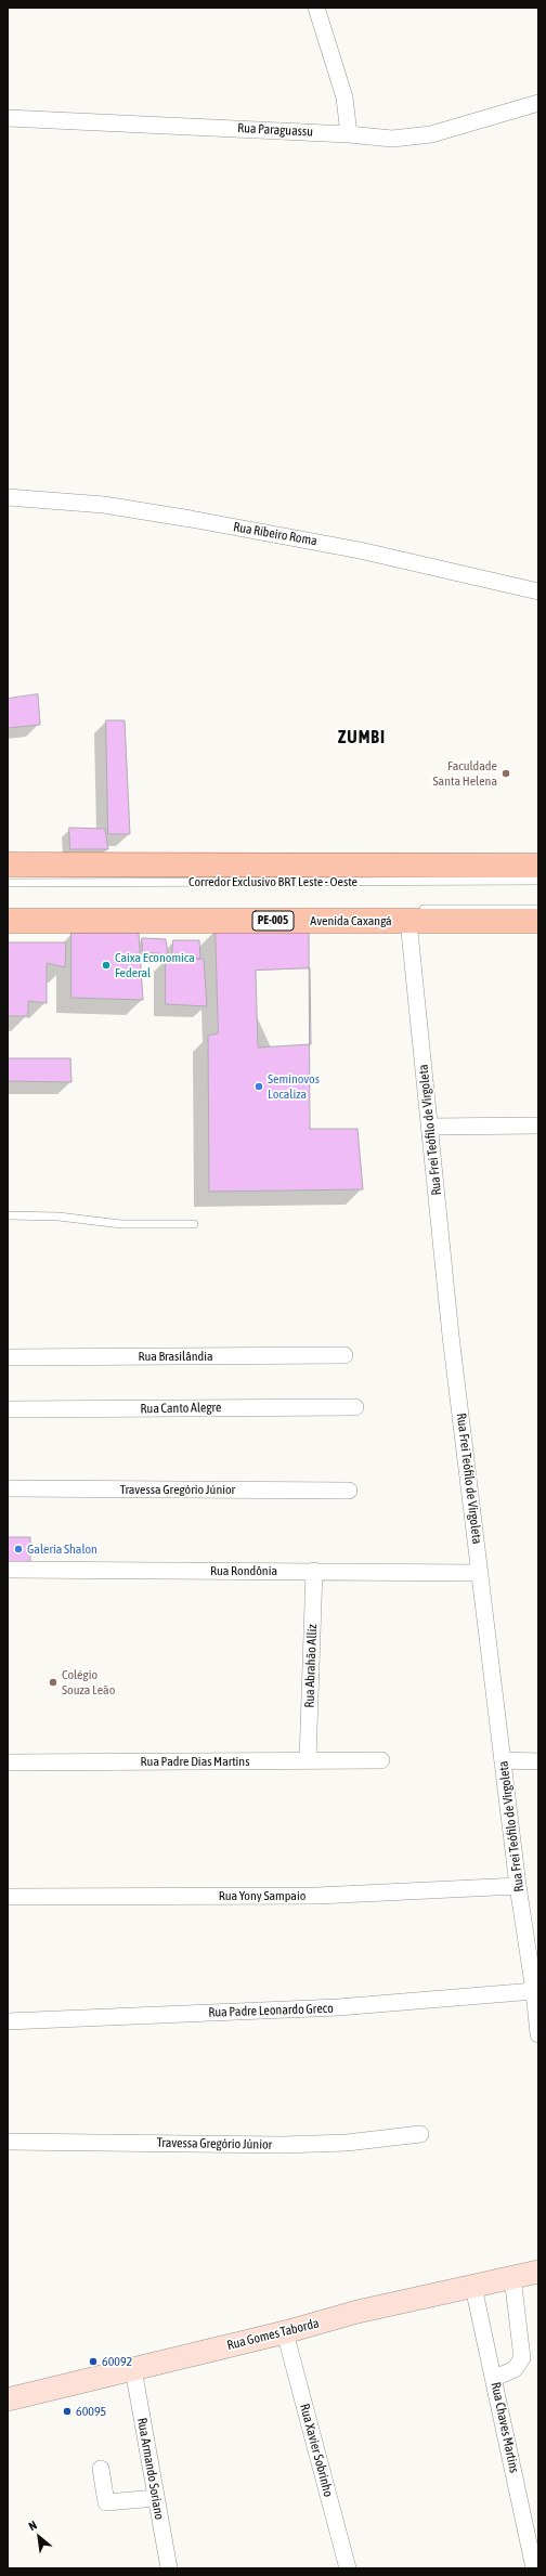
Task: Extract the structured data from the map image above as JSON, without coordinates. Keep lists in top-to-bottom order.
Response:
{
  "streets": {
    "main road": ["PE-005", "Avenida Caxangá", "Rua Gomes Taborda"],
    "street": [
      "Rua Paraguassu",
      "Rua Ribeiro Roma",
      "Rua Frei Teófilo de Virgoleta",
      "Rua Brasilândia",
      "Rua Canto Alegre",
      "Travessa Gregório Júnior",
      "Rua Rondônia",
      "Rua Abrahão Alliz",
      "Rua Padre Dias Martins",
      "Rua Yony Sampaio",
      "Rua Padre Leonardo Greco",
      "Rua Chaves Martins",
      "Rua Xavier Sobrinho",
      "Rua Armando Soriano"
    ],
    "lane": ["Corredor Exclusivo BRT Leste - Oeste"]
  },
  "crossings": [
    ["Avenida Caxangá", "Rua Frei Teófilo de Virgoleta"],
    ["Rua Frei Teófilo de Virgoleta", "Rua Rondônia"],
    ["Rua Frei Teófilo de Virgoleta", "Rua Yony Sampaio"],
    ["Rua Frei Teófilo de Virgoleta", "Rua Padre Leonardo Greco"],
    ["Rua Rondônia", "Rua Abrahão Alliz"],
    ["Rua Abrahão Alliz", "Rua Padre Dias Martins"],
    ["Rua Gomes Taborda", "Rua Chaves Martins"],
    ["Rua Gomes Taborda", "Rua Xavier Sobrinho"],
    ["Rua Gomes Taborda", "Rua Armando Soriano"]
  ],
  "districts": ["ZUMBI"],
  "places": [
    "Faculdade Santa Helena",
    "Caixa Economica Federal",
    "Seminovos Localiza",
    "Galeria Shalon",
    "Colégio Souza Leão",
    "60092",
    "60095"
  ],
  "north": "top left"
}
